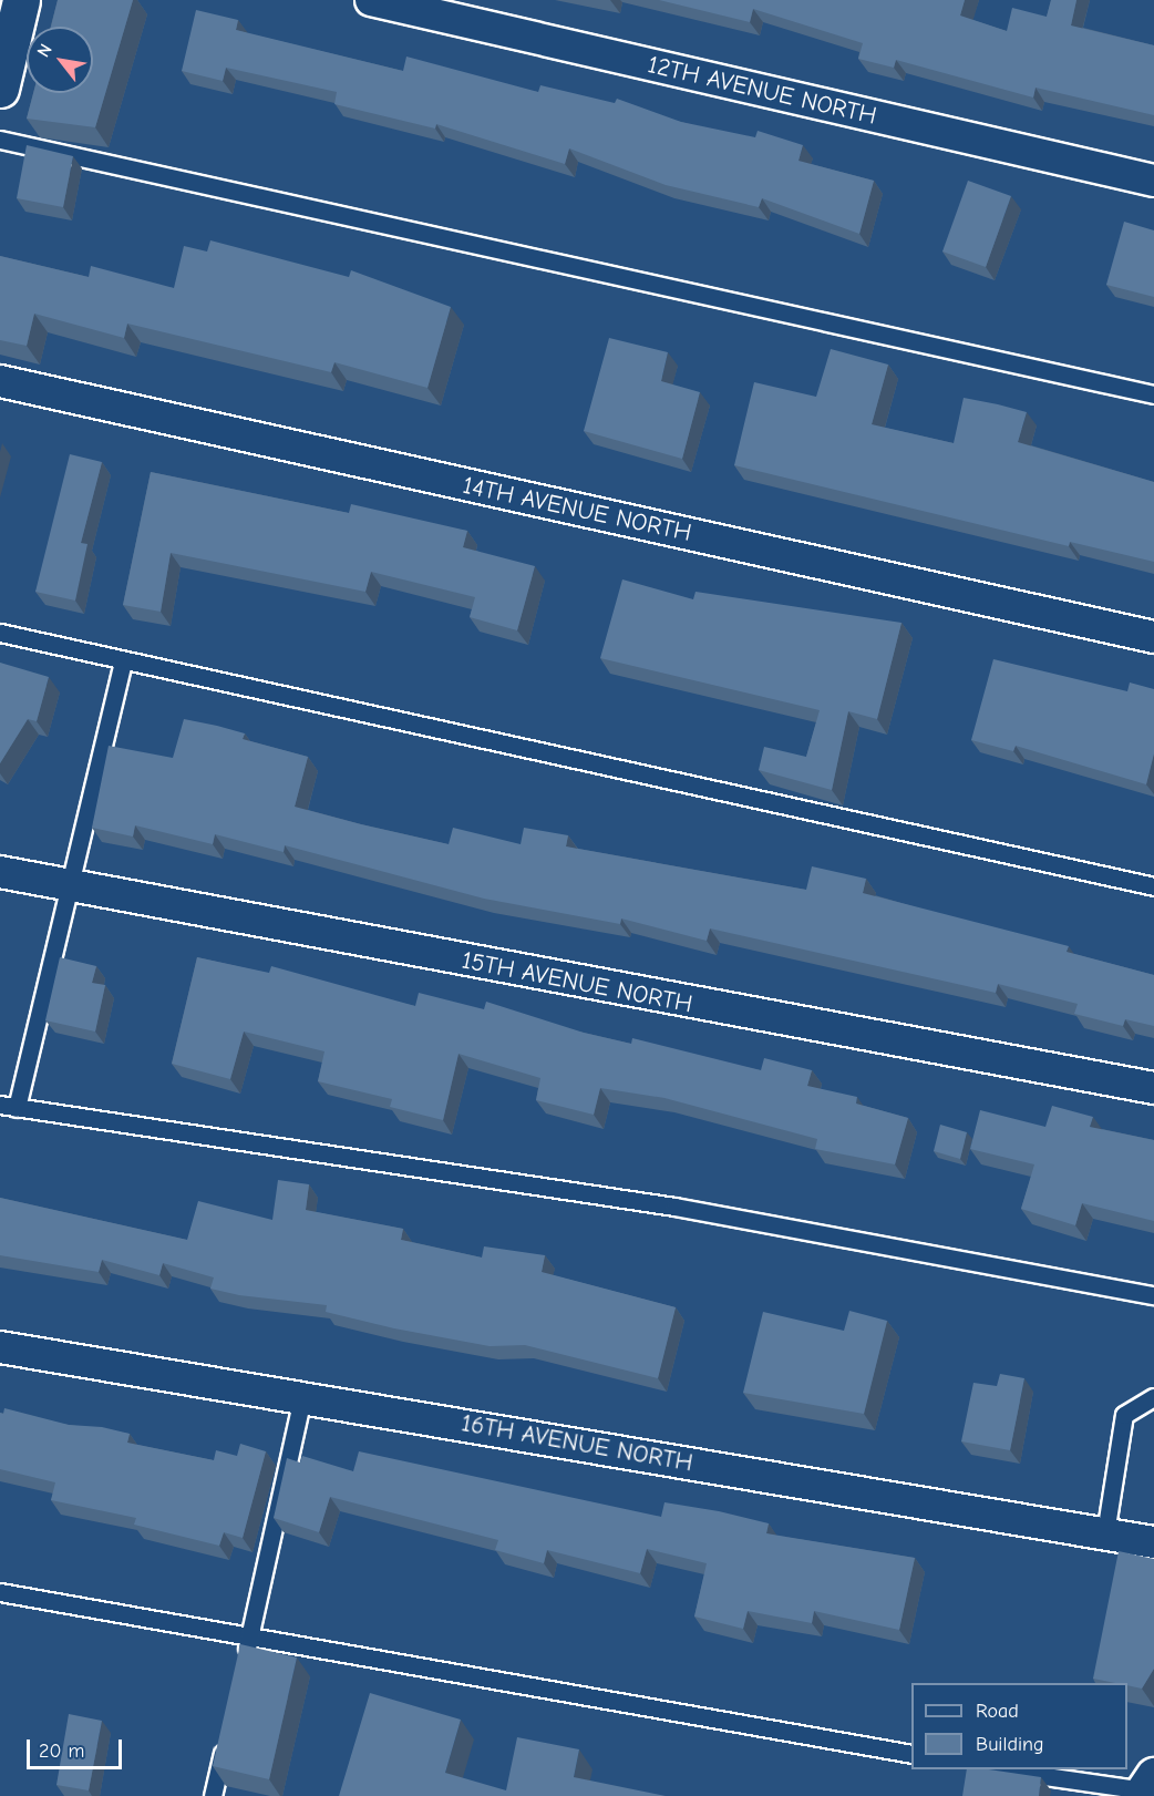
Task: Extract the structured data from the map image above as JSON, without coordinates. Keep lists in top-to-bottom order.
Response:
{
  "streets": {
    "street": [
      "12TH AVENUE NORTH",
      "14TH AVENUE NORTH",
      "15TH AVENUE NORTH",
      "16TH AVENUE NORTH"
    ]
  },
  "legend": ["Road", "Building"],
  "scale_bar": "20 m",
  "north": "top left"
}
